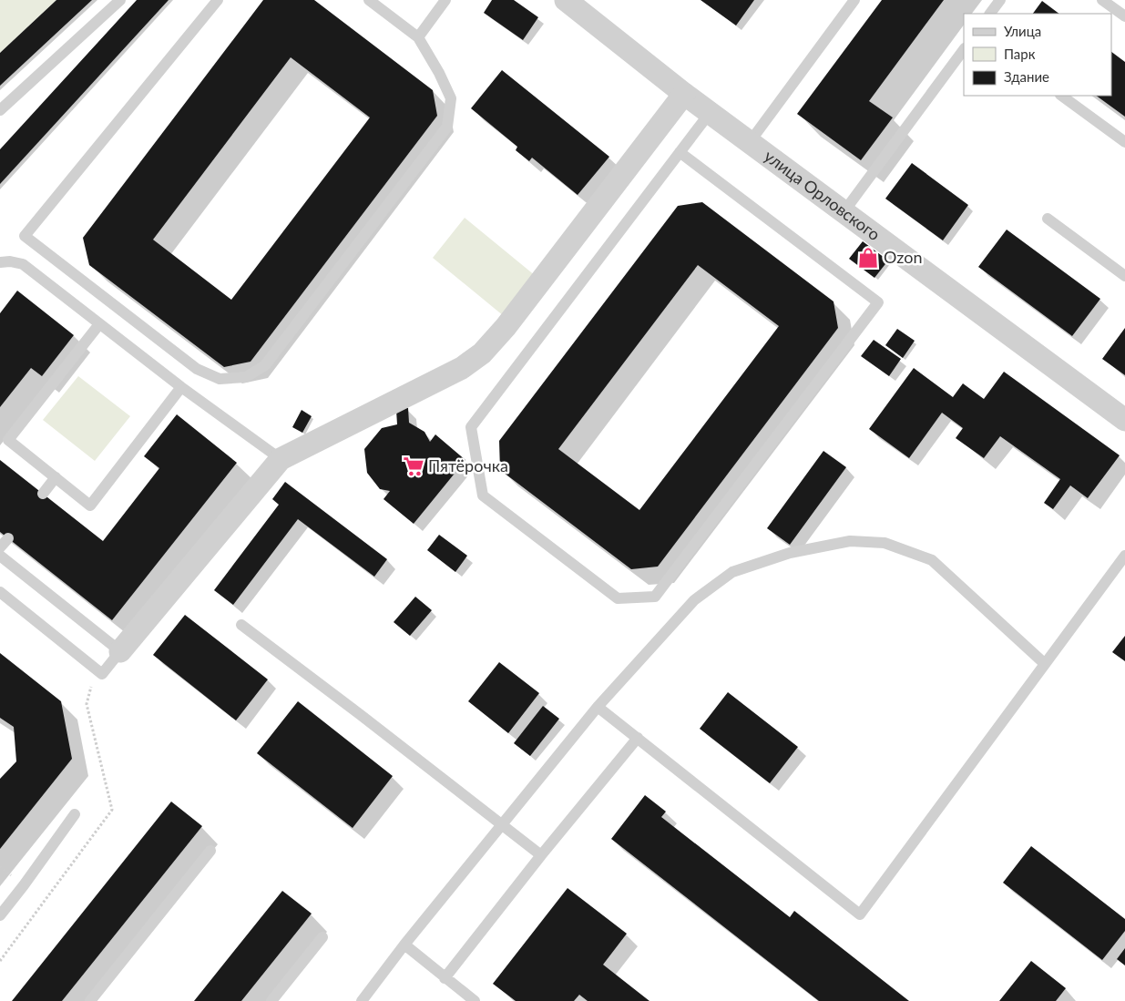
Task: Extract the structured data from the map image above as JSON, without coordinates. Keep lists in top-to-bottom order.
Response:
{
  "streets": {
    "street": ["улица Орловского"]
  },
  "places": {
    "shop": ["Ozon"],
    "supermarket": ["Пятёрочка"]
  },
  "legend": ["Улица", "Парк", "Здание"]
}
